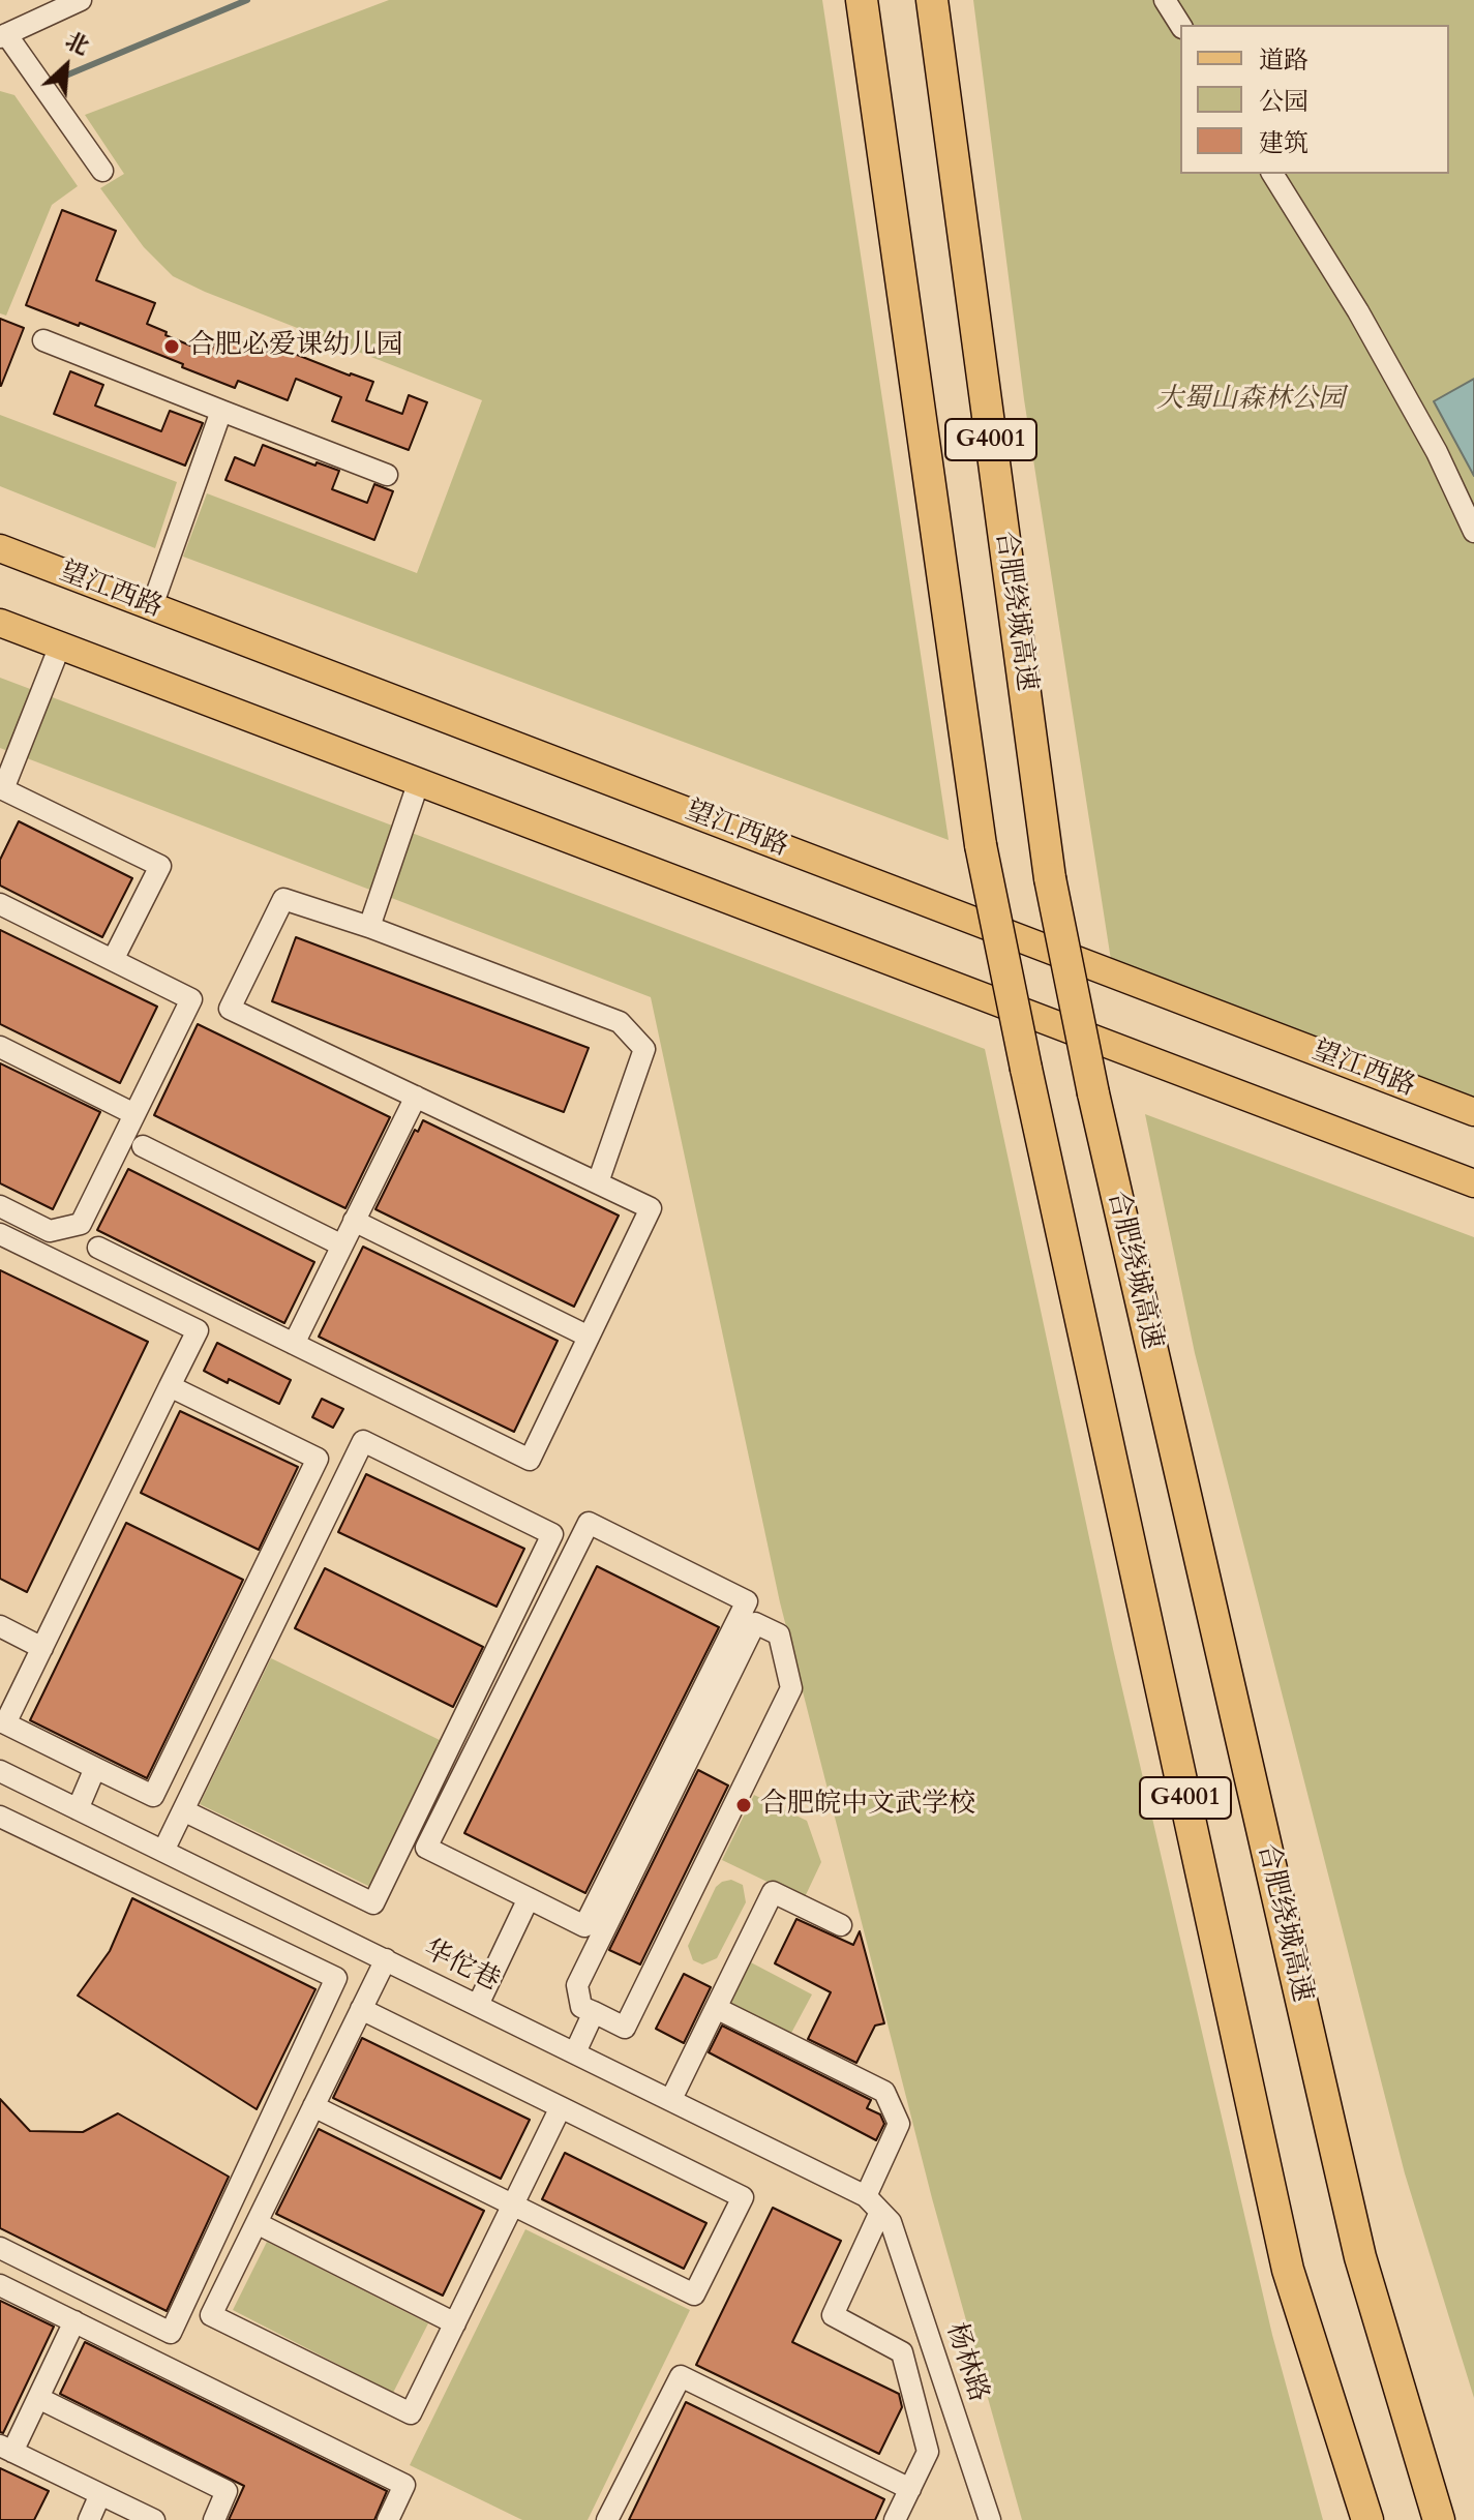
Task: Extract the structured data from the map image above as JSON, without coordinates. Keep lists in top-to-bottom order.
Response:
{
  "streets": {
    "highway": ["G4001", "合肥绕城高速"],
    "main road": ["望江西路"],
    "street": ["华佗巷", "杨林路"]
  },
  "crossings": [
    ["华佗巷", "杨林路"]
  ],
  "parks": ["大蜀山森林公园"],
  "places": ["合肥必爱课幼儿园", "合肥皖中文武学校"],
  "legend": ["道路", "公园", "建筑"],
  "north": "top right"
}
